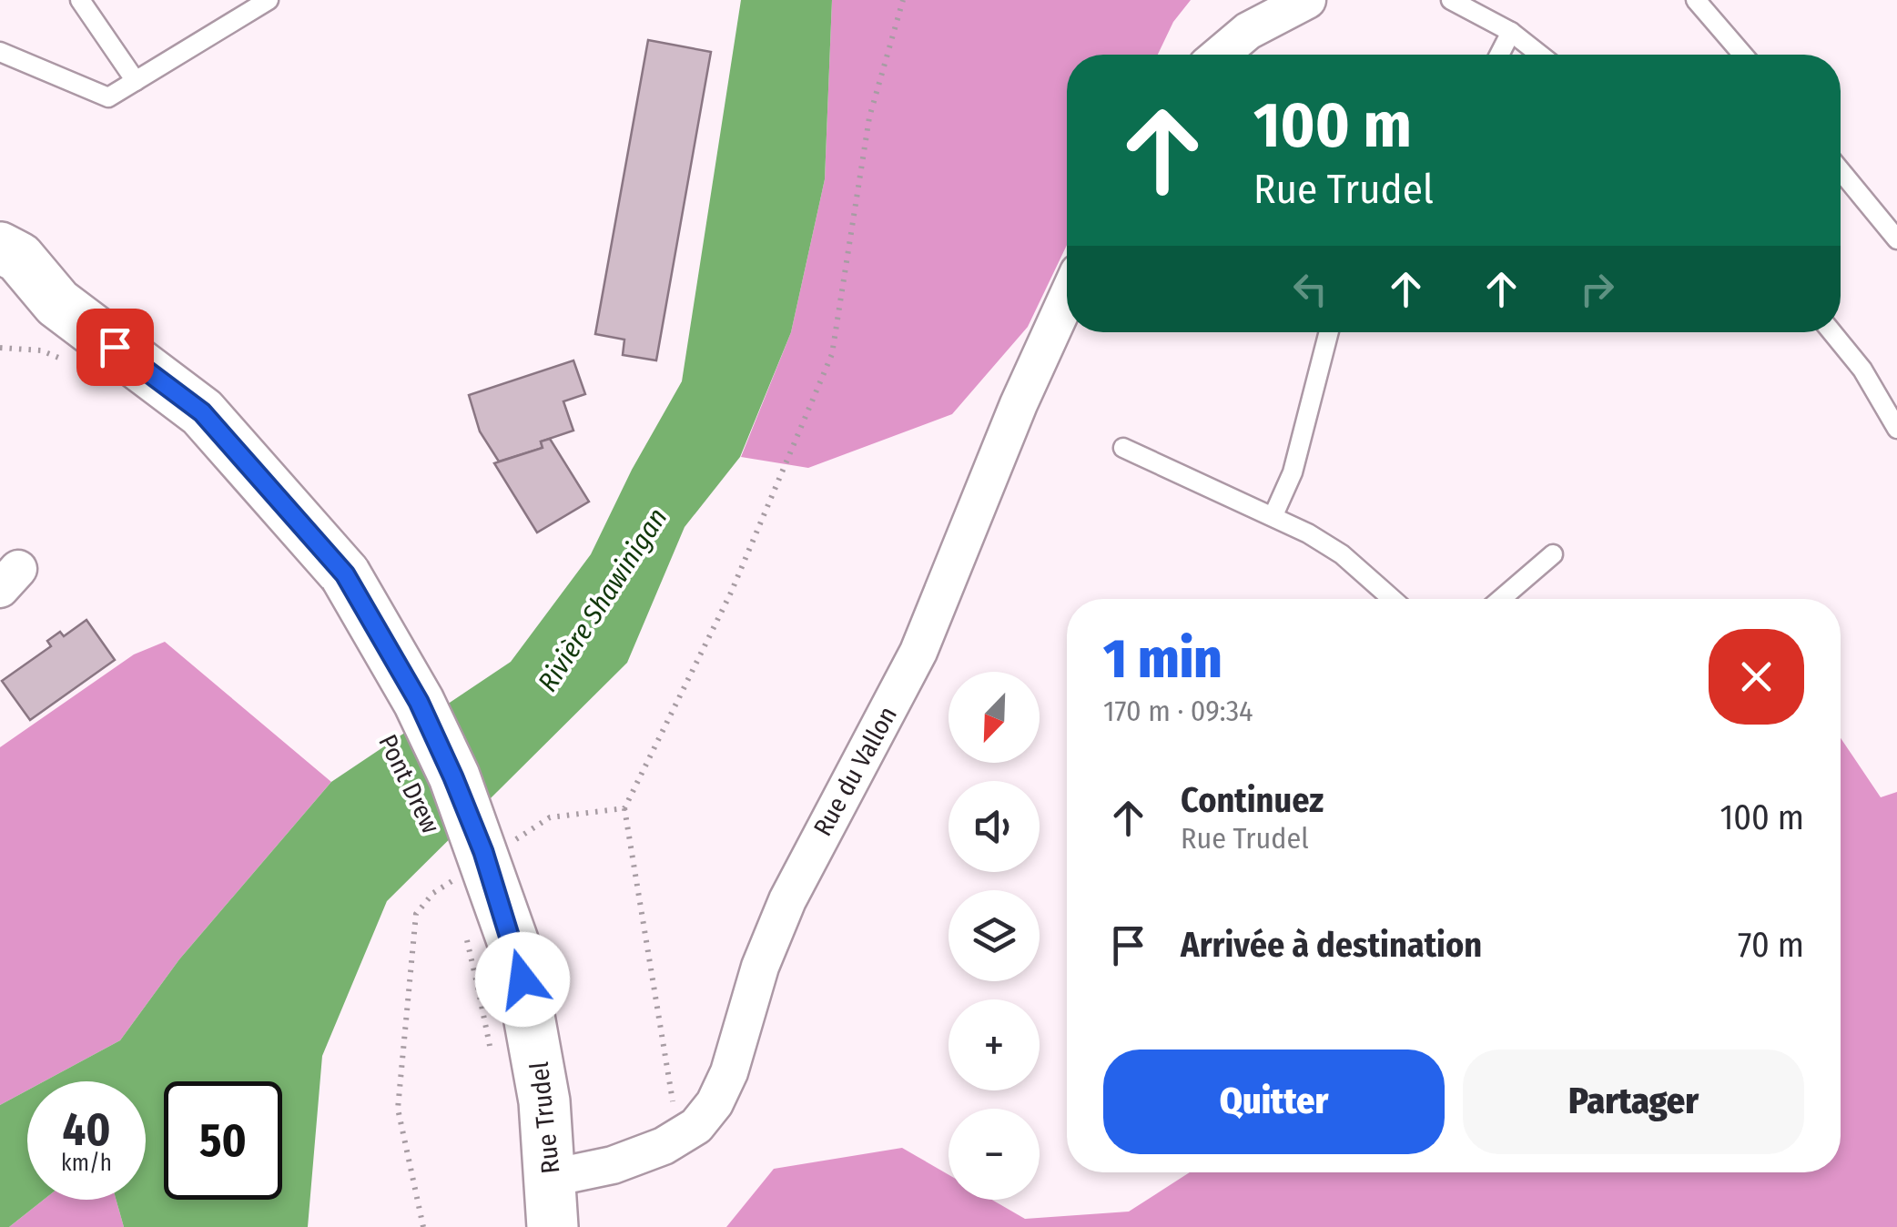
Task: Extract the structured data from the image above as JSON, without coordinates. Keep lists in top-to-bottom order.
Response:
{
  "streets": {
    "main road": ["Pont Drew", "Rue Trudel"],
    "street": ["Rue du Vallon"]
  },
  "crossings": [
    ["Rue du Vallon", "Rue Trudel"],
    ["Pont Drew", "Rue Trudel"]
  ],
  "water": ["Rivière Shawinigan"],
  "north": "bottom left",
  "page": {
    "turn": ["100 m", "Rue Trudel"],
    "heading": ["1 min", "170 m · 09:34"],
    "map_buttons": ["+", "−"],
    "list": [
      {
        "name": "Continuez",
        "note": "Rue Trudel",
        "value": "100 m"
      },
      {
        "name": "Arrivée à destination",
        "value": "70 m"
      }
    ],
    "buttons": ["Quitter", "Partager"],
    "speed": "40 km/h",
    "limit": "50"
  }
}
